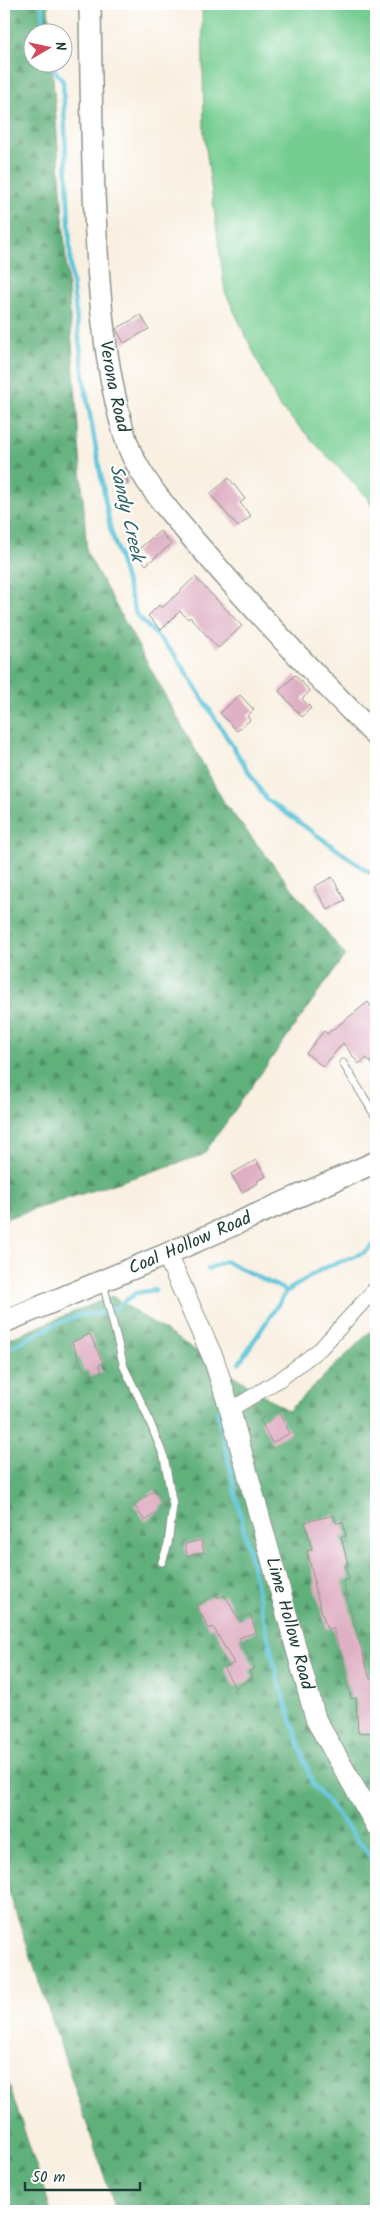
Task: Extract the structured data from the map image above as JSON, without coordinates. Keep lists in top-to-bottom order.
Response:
{
  "streets": {
    "main road": ["Verona Road", "Coal Hollow Road"],
    "street": ["Lime Hollow Road"]
  },
  "crossings": [
    ["Coal Hollow Road", "Lime Hollow Road"]
  ],
  "water": ["Sandy Creek"],
  "scale_bar": "50 m",
  "north": "right"
}
